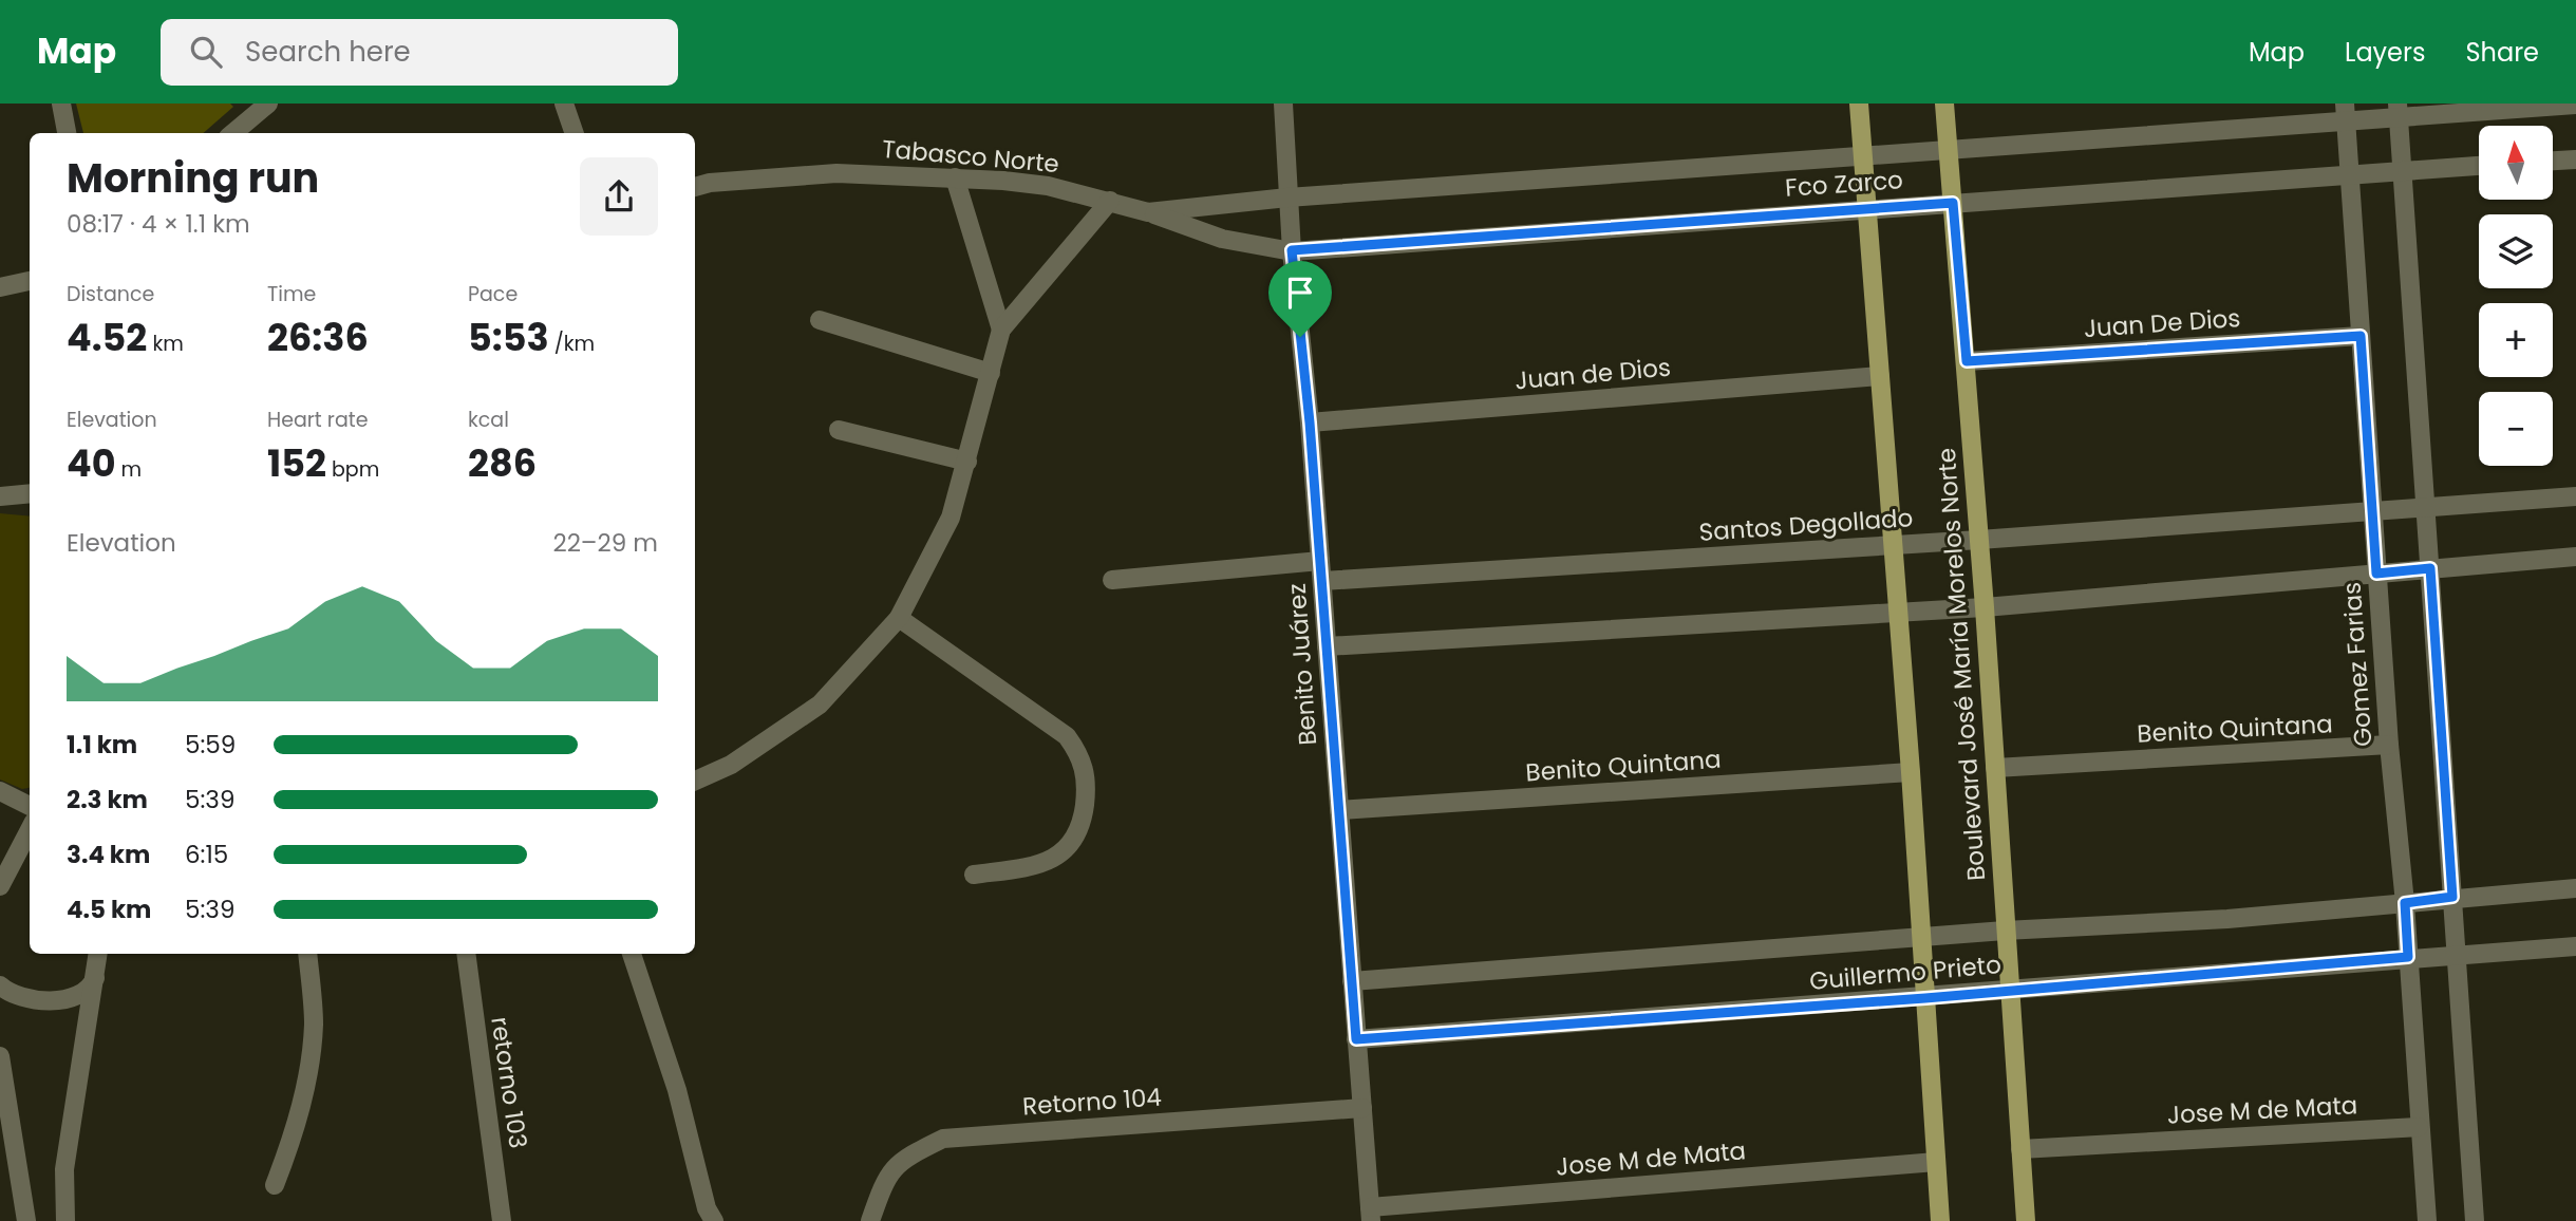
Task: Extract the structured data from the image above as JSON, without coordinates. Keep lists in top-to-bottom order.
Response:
{
  "streets": {
    "main road": ["Boulevard José María Morelos Norte"],
    "street": [
      "Tabasco Norte",
      "Fco Zarco",
      "Juan De Dios",
      "Juan de Dios",
      "Santos Degollado",
      "Benito Juárez",
      "Gomez Farias",
      "Benito Quintana",
      "Guillermo Prieto",
      "retorno 103",
      "Retorno 104",
      "Jose M de Mata"
    ]
  },
  "crossings": [
    ["Tabasco Norte", "Fco Zarco"],
    ["Tabasco Norte", "Benito Juárez"],
    ["Fco Zarco", "Benito Juárez"],
    ["Fco Zarco", "Boulevard José María Morelos Norte"],
    ["Fco Zarco", "Gomez Farias"],
    ["Juan De Dios", "Boulevard José María Morelos Norte"],
    ["Juan De Dios", "Gomez Farias"],
    ["Juan de Dios", "Benito Juárez"],
    ["Santos Degollado", "Benito Juárez"],
    ["Santos Degollado", "Boulevard José María Morelos Norte"],
    ["Santos Degollado", "Gomez Farias"],
    ["Benito Juárez", "Benito Quintana"],
    ["Benito Juárez", "Guillermo Prieto"],
    ["Benito Juárez", "Retorno 104"],
    ["Benito Juárez", "Jose M de Mata"],
    ["Boulevard José María Morelos Norte", "Benito Quintana"],
    ["Boulevard José María Morelos Norte", "Guillermo Prieto"],
    ["Boulevard José María Morelos Norte", "Jose M de Mata"],
    ["Gomez Farias", "Benito Quintana"],
    ["Gomez Farias", "Guillermo Prieto"],
    ["Gomez Farias", "Jose M de Mata"]
  ],
  "north": "top",
  "page": {
    "header": "Map",
    "search": "Search here",
    "nav": ["Map", "Layers", "Share"],
    "map_buttons": ["+", "−"],
    "heading": ["Morning run", "08:17 · 4 × 1.1 km"],
    "stats": [
      ["Distance", "4.52 km"],
      ["Time", "26:36"],
      ["Pace", "5:53 /km"],
      ["Elevation", "40 m"],
      ["Heart rate", "152 bpm"],
      ["kcal", "286"]
    ],
    "chart": ["Elevation", "22–29 m"],
    "list": [
      {
        "name": "1.1 km",
        "note": "5:59"
      },
      {
        "name": "2.3 km",
        "note": "5:39"
      },
      {
        "name": "3.4 km",
        "note": "6:15"
      },
      {
        "name": "4.5 km",
        "note": "5:39"
      }
    ]
  }
}
